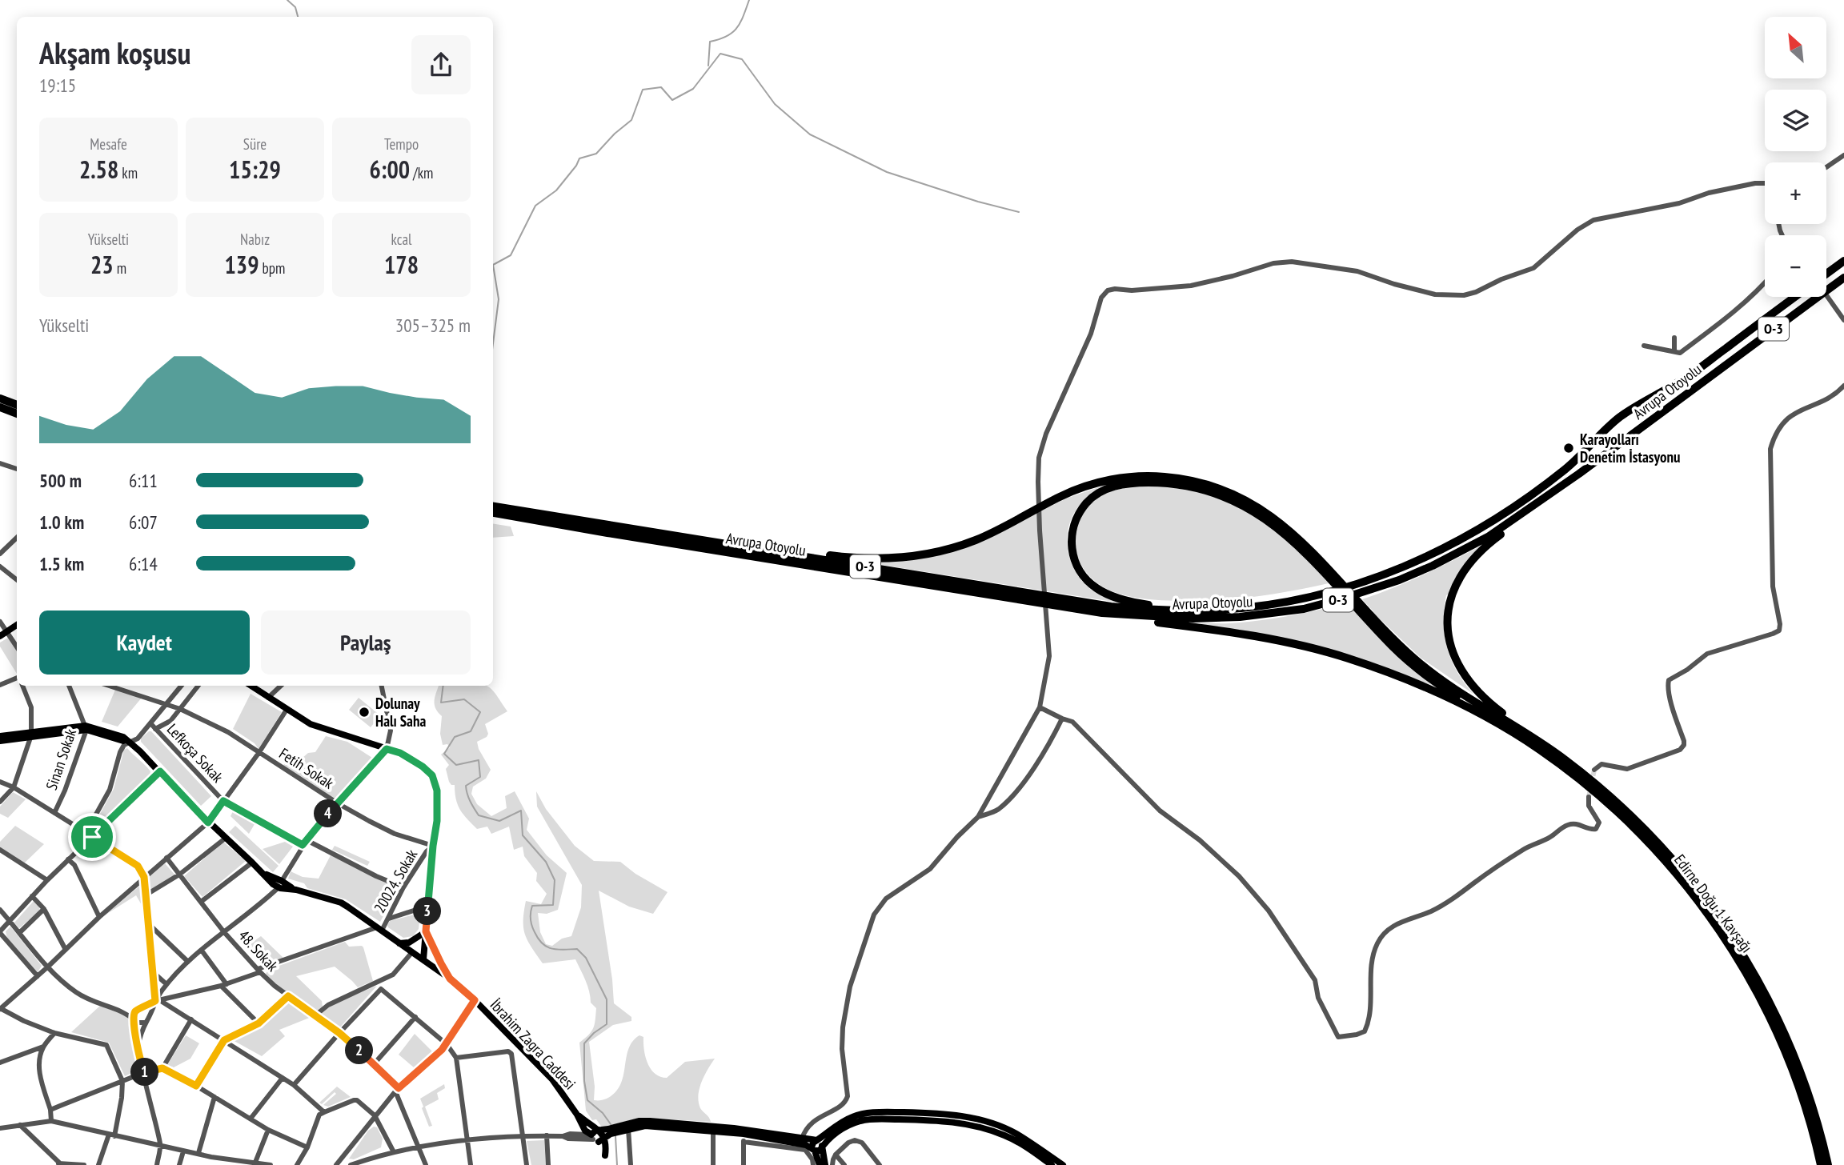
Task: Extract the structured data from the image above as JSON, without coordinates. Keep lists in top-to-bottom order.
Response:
{
  "streets": {
    "highway": ["O-3", "Avrupa Otoyolu", "Edirne Doğu 1 Kavşağı"],
    "main road": ["İbrahim Zagra Caddesi"],
    "street": [
      "Lefkoşa Sokak",
      "Sinan Sokak",
      "Fetih Sokak",
      "20024. Sokak",
      "48. Sokak"
    ]
  },
  "crossings": [
    ["Lefkoşa Sokak", "Fetih Sokak"],
    ["Lefkoşa Sokak", "20024. Sokak"],
    ["Sinan Sokak", "İbrahim Zagra Caddesi"],
    ["Fetih Sokak", "20024. Sokak"],
    ["20024. Sokak", "İbrahim Zagra Caddesi"]
  ],
  "places": ["Karayolları Denetim İstasyonu", "Dolunay Halı Saha"],
  "north": "top left",
  "page": {
    "map_buttons": ["+", "−"],
    "heading": ["Akşam koşusu", "19:15"],
    "stats": [
      ["Mesafe", "2.58 km"],
      ["Süre", "15:29"],
      ["Tempo", "6:00 /km"],
      ["Yükselti", "23 m"],
      ["Nabız", "139 bpm"],
      ["kcal", "178"]
    ],
    "chart": ["Yükselti", "305–325 m"],
    "list": [
      {
        "name": "500 m",
        "note": "6:11"
      },
      {
        "name": "1.0 km",
        "note": "6:07"
      },
      {
        "name": "1.5 km",
        "note": "6:14"
      }
    ],
    "buttons": ["Kaydet", "Paylaş"],
    "pins": [
      "4",
      "3",
      "2",
      "1"
    ]
  }
}
